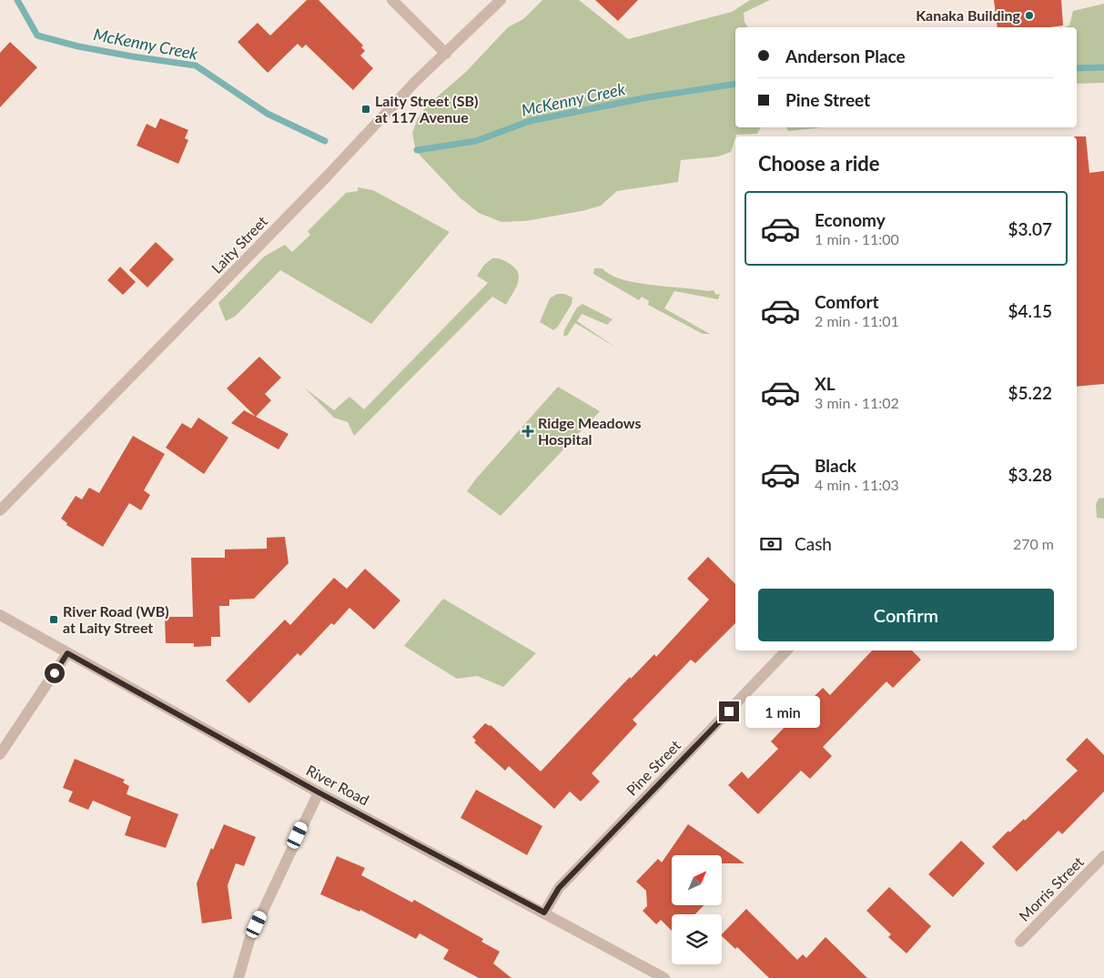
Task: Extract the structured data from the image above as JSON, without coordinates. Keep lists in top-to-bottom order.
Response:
{
  "streets": {
    "street": [
      "Laity Street",
      "Pine Street",
      "River Road",
      "Morris Street"
    ]
  },
  "crossings": [
    ["Pine Street", "River Road"]
  ],
  "water": ["McKenny Creek"],
  "places": {
    "other": ["Kanaka Building"],
    "transit": ["Laity Street (SB) at 117 Avenue", "River Road (WB) at Laity Street"],
    "health": ["Ridge Meadows Hospital"]
  },
  "north": "top right",
  "page": {
    "banner": ["Anderson Place", "Pine Street"],
    "heading": "Choose a ride",
    "list": [
      {
        "name": "Economy",
        "note": "1 min · 11:00",
        "value": "$3.07"
      },
      {
        "name": "Comfort",
        "note": "2 min · 11:01",
        "value": "$4.15"
      },
      {
        "name": "XL",
        "note": "3 min · 11:02",
        "value": "$5.22"
      },
      {
        "name": "Black",
        "note": "4 min · 11:03",
        "value": "$3.28"
      }
    ],
    "pay": ["Cash", "270 m"],
    "buttons": "Confirm",
    "bubble": "1 min"
  }
}
